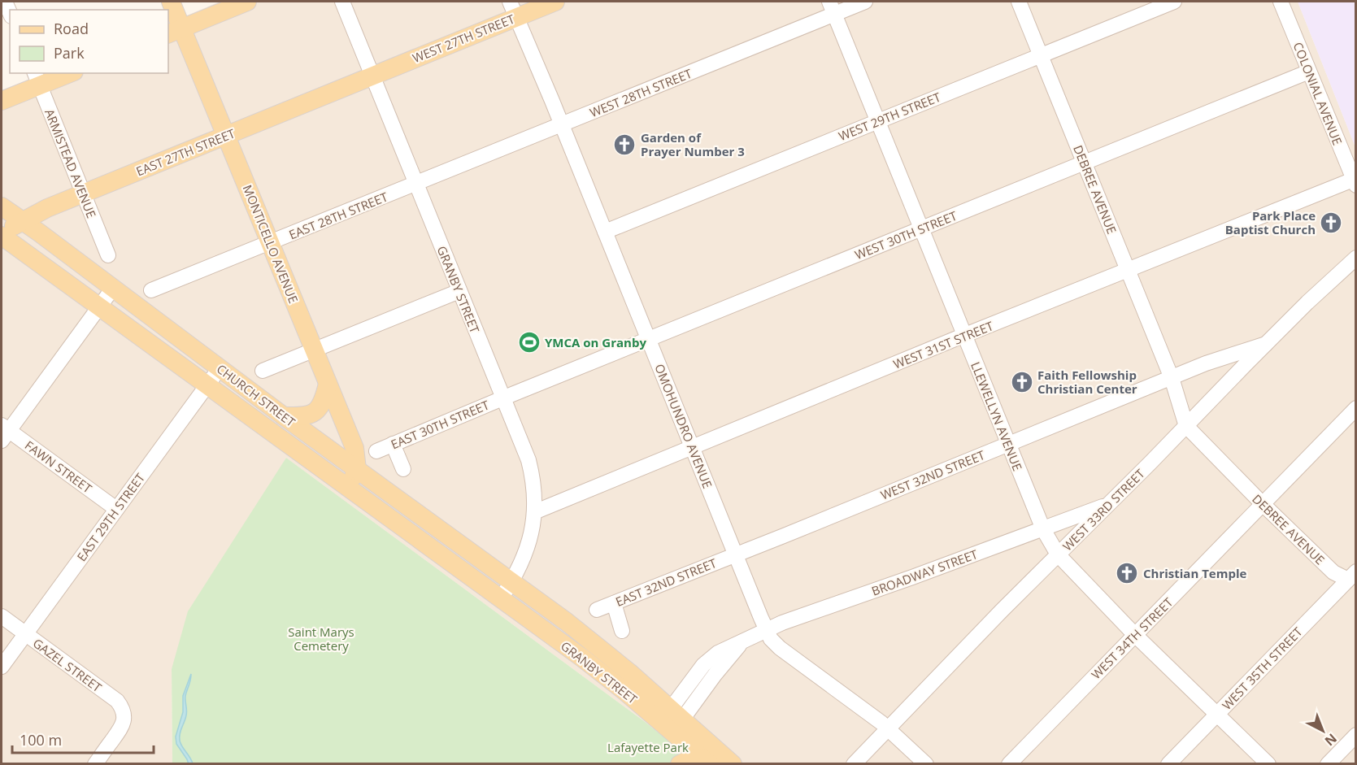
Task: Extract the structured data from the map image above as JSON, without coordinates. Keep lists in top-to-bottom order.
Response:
{
  "streets": {
    "main road": [
      "WEST 27TH STREET",
      "EAST 27TH STREET",
      "MONTICELLO AVENUE",
      "GRANBY STREET",
      "CHURCH STREET"
    ],
    "street": [
      "WEST 28TH STREET",
      "COLONIAL AVENUE",
      "WEST 29TH STREET",
      "ARMISTEAD AVENUE",
      "DEBREE AVENUE",
      "EAST 28TH STREET",
      "WEST 30TH STREET",
      "WEST 31ST STREET",
      "LLEWELLYN AVENUE",
      "EAST 30TH STREET",
      "OMOHUNDRO AVENUE",
      "FAWN STREET",
      "WEST 32ND STREET",
      "WEST 33RD STREET",
      "EAST 29TH STREET",
      "BROADWAY STREET",
      "EAST 32ND STREET",
      "WEST 34TH STREET",
      "GAZEL STREET",
      "WEST 35TH STREET"
    ]
  },
  "crossings": [
    ["WEST 27TH STREET", "EAST 27TH STREET"],
    ["WEST 27TH STREET", "GRANBY STREET"],
    ["WEST 27TH STREET", "OMOHUNDRO AVENUE"],
    ["WEST 28TH STREET", "EAST 28TH STREET"],
    ["WEST 28TH STREET", "GRANBY STREET"],
    ["WEST 28TH STREET", "LLEWELLYN AVENUE"],
    ["WEST 28TH STREET", "OMOHUNDRO AVENUE"],
    ["COLONIAL AVENUE", "WEST 30TH STREET"],
    ["COLONIAL AVENUE", "WEST 31ST STREET"],
    ["WEST 29TH STREET", "DEBREE AVENUE"],
    ["WEST 29TH STREET", "LLEWELLYN AVENUE"],
    ["WEST 29TH STREET", "OMOHUNDRO AVENUE"],
    ["EAST 27TH STREET", "ARMISTEAD AVENUE"],
    ["EAST 27TH STREET", "MONTICELLO AVENUE"],
    ["EAST 27TH STREET", "GRANBY STREET"],
    ["EAST 27TH STREET", "CHURCH STREET"],
    ["DEBREE AVENUE", "WEST 30TH STREET"],
    ["DEBREE AVENUE", "WEST 31ST STREET"],
    ["DEBREE AVENUE", "WEST 32ND STREET"],
    ["DEBREE AVENUE", "WEST 33RD STREET"],
    ["DEBREE AVENUE", "WEST 34TH STREET"],
    ["DEBREE AVENUE", "WEST 35TH STREET"],
    ["EAST 28TH STREET", "MONTICELLO AVENUE"],
    ["EAST 28TH STREET", "GRANBY STREET"],
    ["WEST 30TH STREET", "GRANBY STREET"],
    ["WEST 30TH STREET", "LLEWELLYN AVENUE"],
    ["WEST 30TH STREET", "EAST 30TH STREET"],
    ["WEST 30TH STREET", "OMOHUNDRO AVENUE"],
    ["MONTICELLO AVENUE", "CHURCH STREET"],
    ["GRANBY STREET", "WEST 31ST STREET"],
    ["GRANBY STREET", "CHURCH STREET"],
    ["GRANBY STREET", "EAST 30TH STREET"],
    ["GRANBY STREET", "BROADWAY STREET"],
    ["WEST 31ST STREET", "LLEWELLYN AVENUE"],
    ["WEST 31ST STREET", "OMOHUNDRO AVENUE"],
    ["CHURCH STREET", "EAST 29TH STREET"],
    ["LLEWELLYN AVENUE", "WEST 32ND STREET"],
    ["LLEWELLYN AVENUE", "WEST 33RD STREET"],
    ["LLEWELLYN AVENUE", "BROADWAY STREET"],
    ["LLEWELLYN AVENUE", "WEST 34TH STREET"],
    ["LLEWELLYN AVENUE", "WEST 35TH STREET"],
    ["OMOHUNDRO AVENUE", "WEST 32ND STREET"],
    ["OMOHUNDRO AVENUE", "WEST 33RD STREET"],
    ["OMOHUNDRO AVENUE", "BROADWAY STREET"],
    ["OMOHUNDRO AVENUE", "EAST 32ND STREET"],
    ["FAWN STREET", "EAST 29TH STREET"],
    ["WEST 32ND STREET", "WEST 33RD STREET"],
    ["WEST 32ND STREET", "EAST 32ND STREET"],
    ["WEST 33RD STREET", "BROADWAY STREET"],
    ["EAST 29TH STREET", "GAZEL STREET"]
  ],
  "parks": ["Saint Marys Cemetery", "Lafayette Park"],
  "places": {
    "church": [
      "Garden of Prayer Number 3",
      "Park Place Baptist Church",
      "Faith Fellowship Christian Center",
      "Christian Temple"
    ],
    "sports": ["YMCA on Granby"]
  },
  "legend": ["Road", "Park"],
  "scale_bar": "100 m",
  "north": "bottom right"
}
